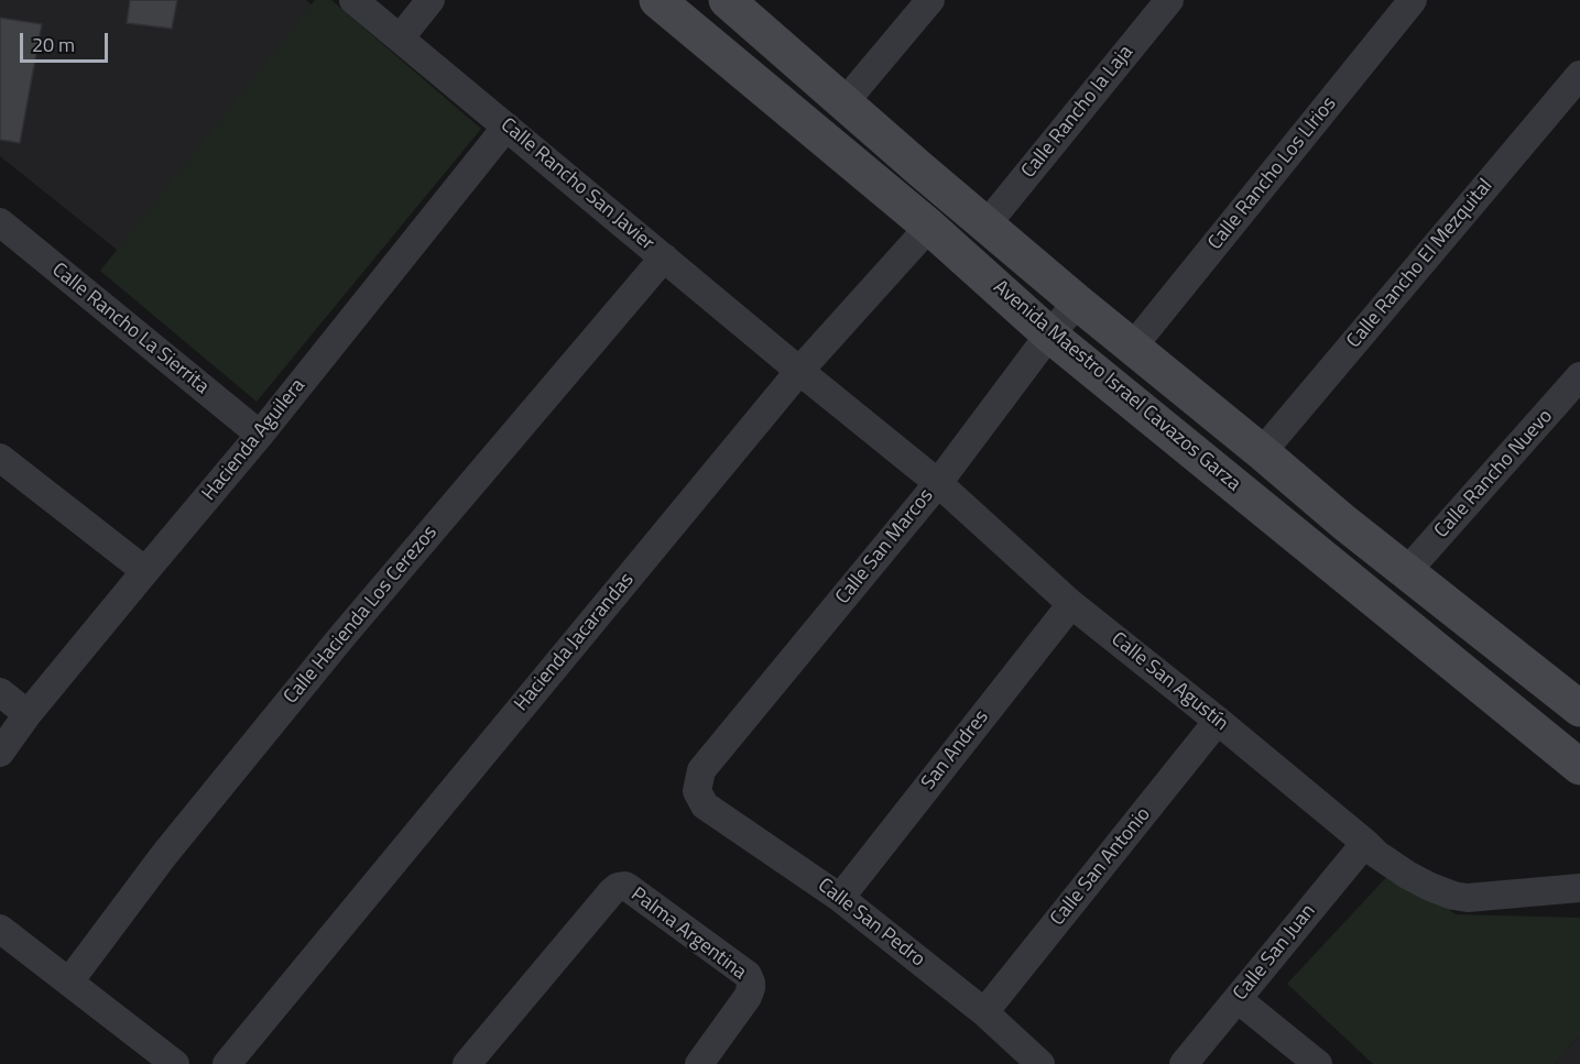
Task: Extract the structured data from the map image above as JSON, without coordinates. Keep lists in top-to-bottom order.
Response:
{
  "streets": {
    "street": [
      "Calle Rancho la Laja",
      "Calle Rancho Los LIrios",
      "Calle Rancho San Javier",
      "Calle Rancho El Mezquital",
      "Calle Rancho La Sierrita",
      "Avenida Maestro Israel Cavazos Garza",
      "Hacienda Aguilera",
      "Calle Rancho Nuevo",
      "Calle San Marcos",
      "Calle Hacienda Los Cerezos",
      "Hacienda Jacarandas",
      "Calle San Agustín",
      "San Andres",
      "Calle San Antonio",
      "Calle San Pedro",
      "Palma Argentina",
      "Calle San Juan"
    ]
  },
  "crossings": [
    ["Calle Rancho la Laja", "Avenida Maestro Israel Cavazos Garza"],
    ["Calle Rancho Los LIrios", "Avenida Maestro Israel Cavazos Garza"],
    ["Calle Rancho San Javier", "Hacienda Aguilera"],
    ["Calle Rancho San Javier", "Calle Hacienda Los Cerezos"],
    ["Calle Rancho San Javier", "Hacienda Jacarandas"],
    ["Calle Rancho San Javier", "Calle San Agustín"],
    ["Calle Rancho El Mezquital", "Avenida Maestro Israel Cavazos Garza"],
    ["Calle Rancho La Sierrita", "Hacienda Aguilera"],
    ["Avenida Maestro Israel Cavazos Garza", "Calle Rancho Nuevo"],
    ["Avenida Maestro Israel Cavazos Garza", "Calle San Marcos"],
    ["Avenida Maestro Israel Cavazos Garza", "Hacienda Jacarandas"],
    ["Calle San Marcos", "Calle San Agustín"],
    ["Calle San Marcos", "Calle San Pedro"],
    ["Hacienda Jacarandas", "Calle San Agustín"],
    ["Calle San Agustín", "San Andres"],
    ["Calle San Agustín", "Calle San Antonio"],
    ["Calle San Agustín", "Calle San Juan"],
    ["San Andres", "Calle San Pedro"],
    ["Calle San Antonio", "Calle San Pedro"]
  ],
  "scale_bar": "20 m"
}
